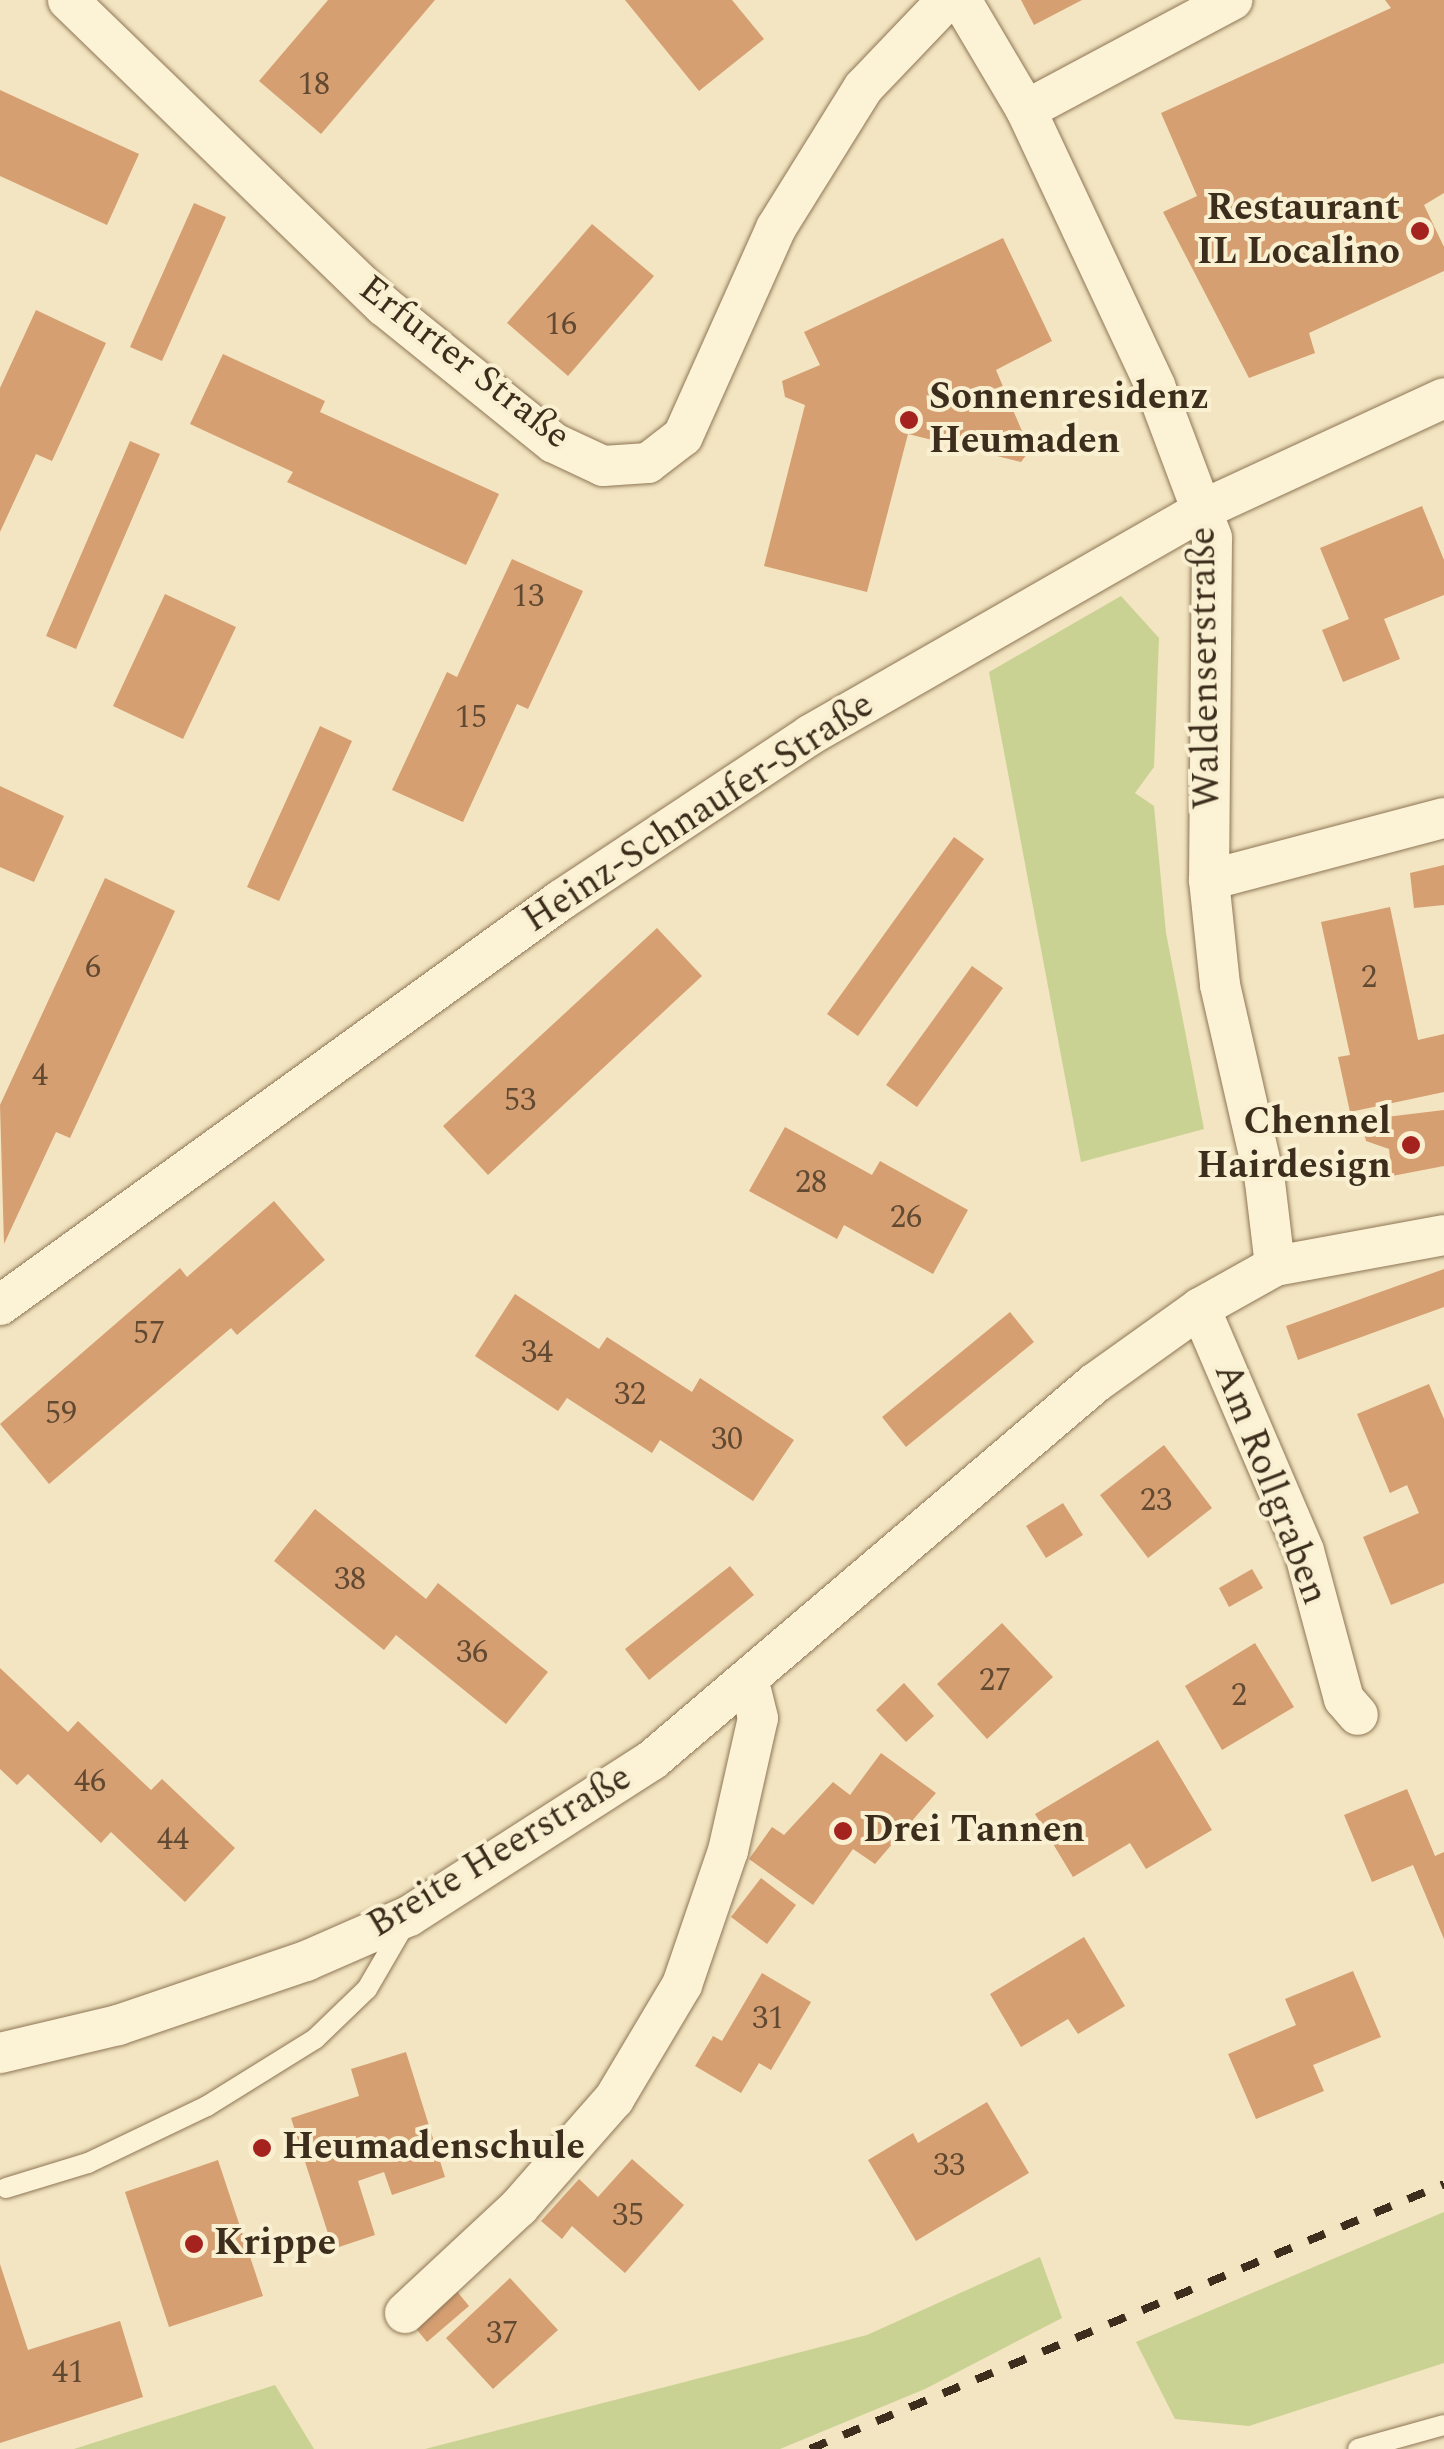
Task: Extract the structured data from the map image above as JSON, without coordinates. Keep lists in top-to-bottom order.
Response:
{
  "streets": {
    "street": [
      "Erfurter Straße",
      "Waldenserstraße",
      "Heinz-Schnaufer-Straße",
      "Am Rollgraben",
      "Breite Heerstraße"
    ]
  },
  "crossings": [
    ["Waldenserstraße", "Heinz-Schnaufer-Straße"],
    ["Waldenserstraße", "Breite Heerstraße"],
    ["Am Rollgraben", "Breite Heerstraße"]
  ],
  "places": [
    "Restaurant IL Localino",
    "Sonnenresidenz Heumaden",
    "Chennel Hairdesign",
    "Drei Tannen",
    "Heumadenschule",
    "Krippe"
  ],
  "house_numbers": [
    "18",
    "16",
    "13",
    "15",
    "6",
    "2",
    "4",
    "53",
    "28",
    "26",
    "57",
    "34",
    "32",
    "59",
    "30",
    "23",
    "38",
    "36",
    "27",
    "2",
    "46",
    "44",
    "31",
    "33",
    "35",
    "37",
    "41"
  ]
}
